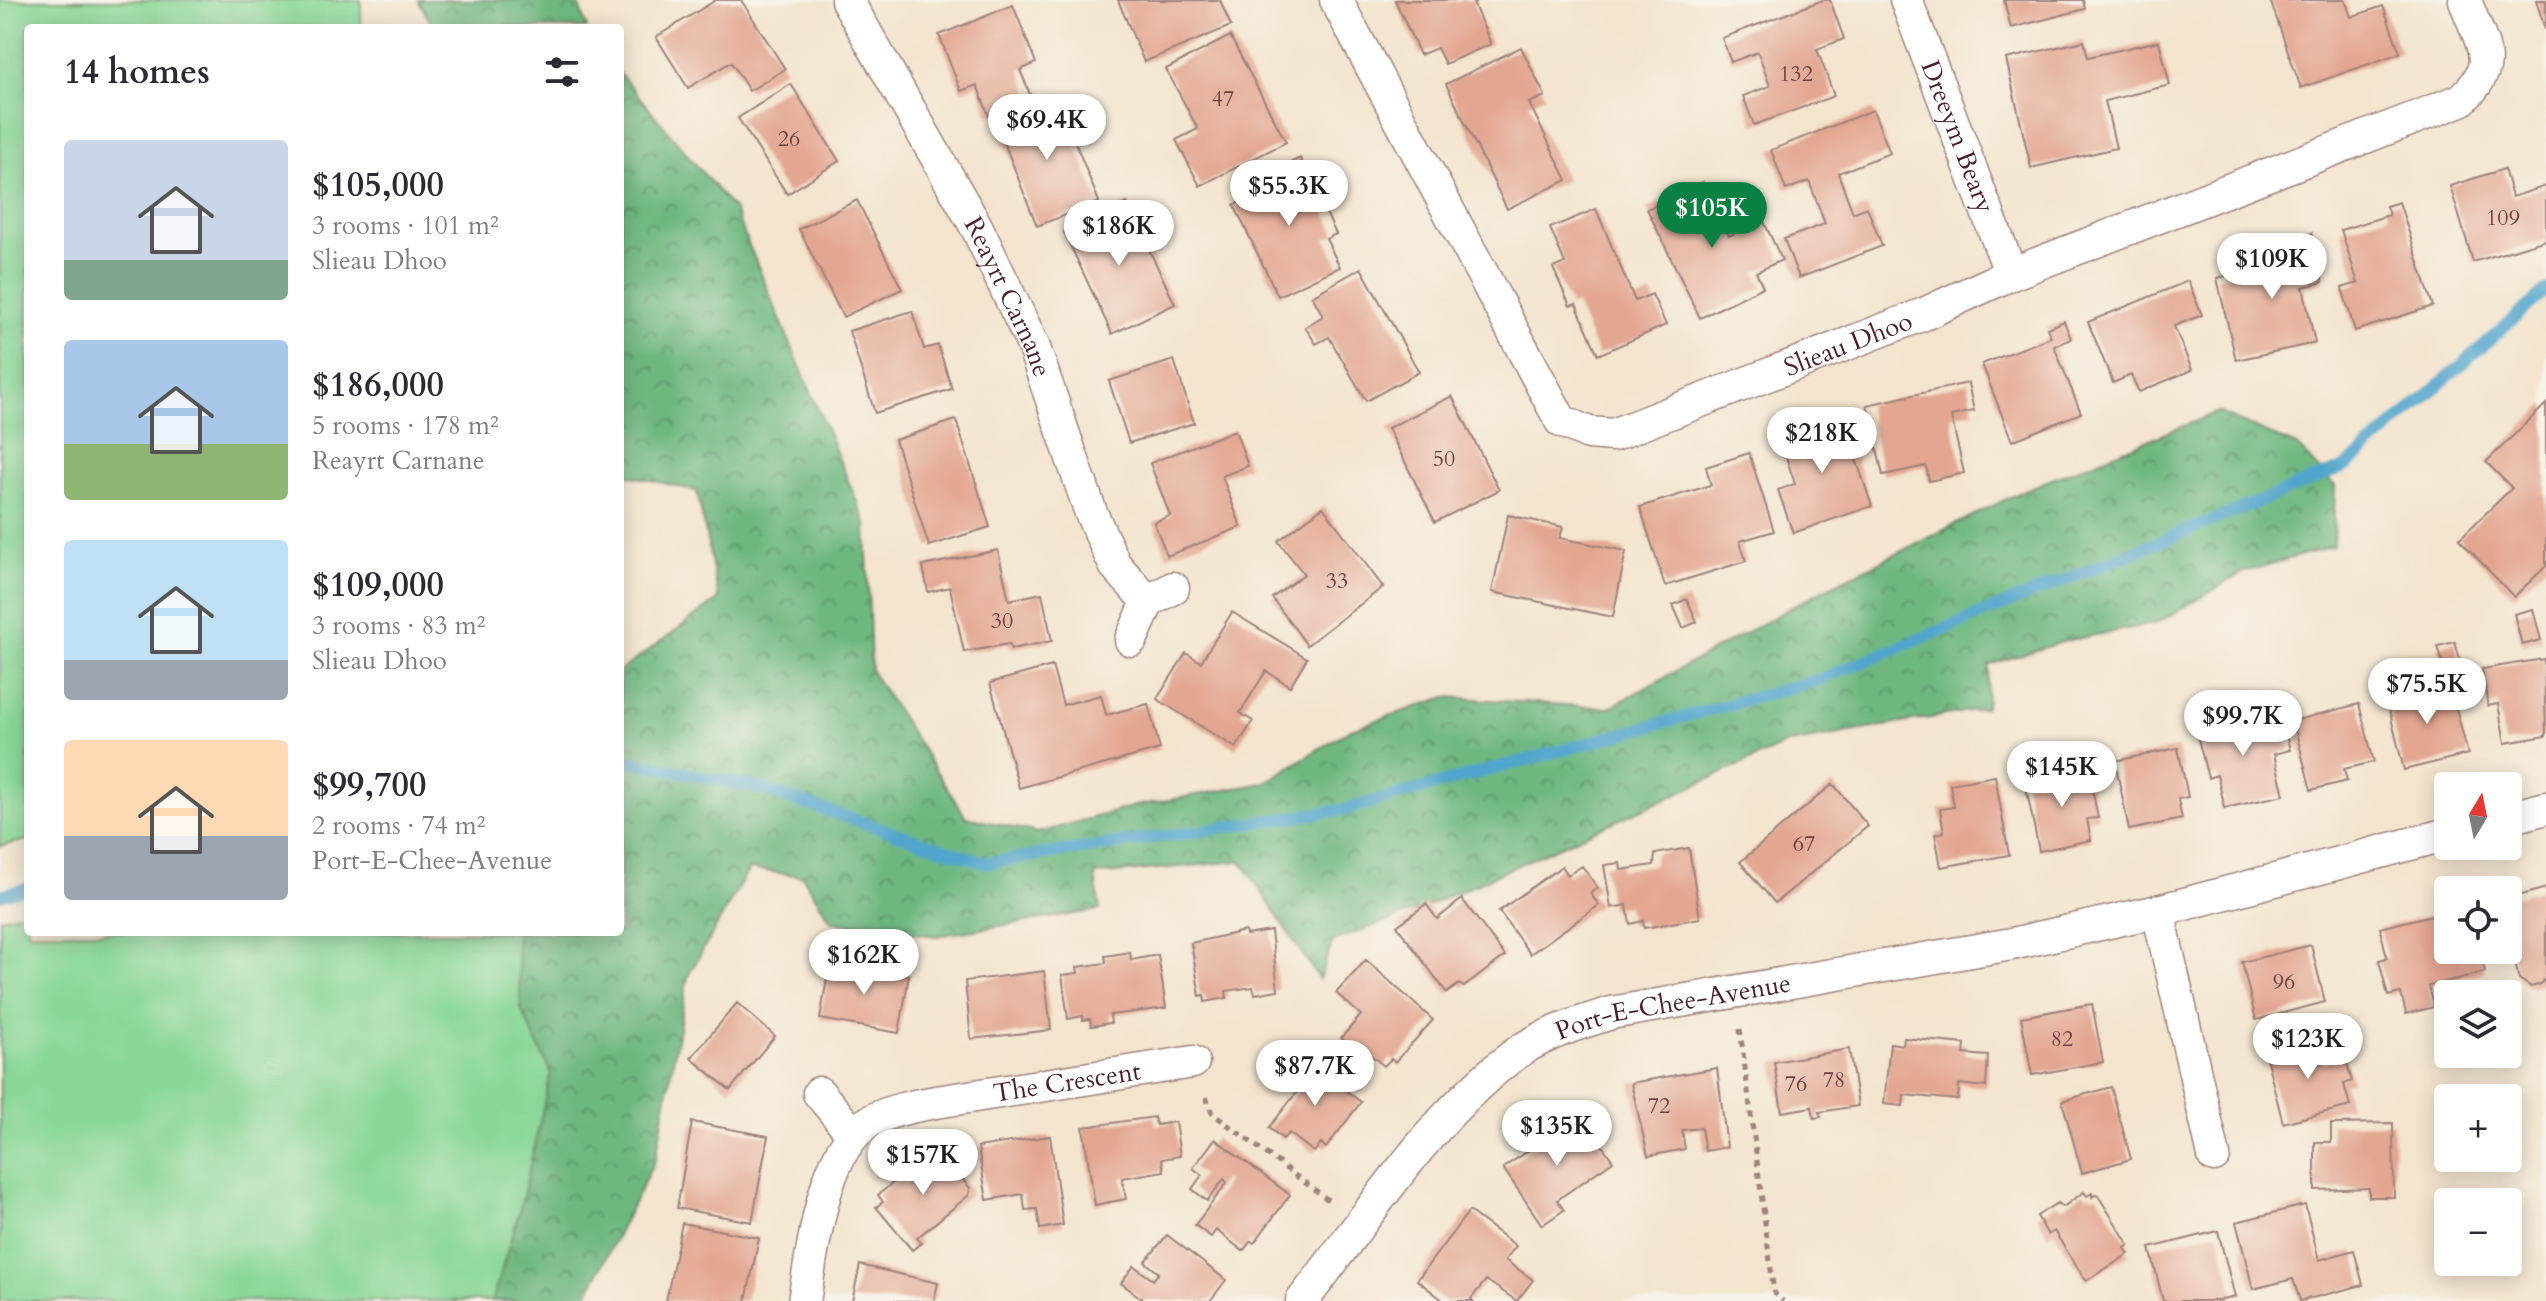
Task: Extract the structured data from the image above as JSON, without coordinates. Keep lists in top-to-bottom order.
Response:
{
  "streets": {
    "street": [
      "Dreeym Beary",
      "Reayrt Carnane",
      "Slieau Dhoo",
      "Port-E-Chee-Avenue",
      "The Crescent"
    ]
  },
  "crossings": [
    ["Dreeym Beary", "Slieau Dhoo"]
  ],
  "house_numbers": [
    "132",
    "47",
    "26",
    "109",
    "50",
    "33",
    "30",
    "67",
    "96",
    "82",
    "78",
    "76",
    "72"
  ],
  "north": "top",
  "page": {
    "heading": "14 homes",
    "price": [
      "$69.4K",
      "$55.3K",
      "$105K",
      "$186K",
      "$109K",
      "$218K",
      "$75.5K",
      "$99.7K",
      "$145K",
      "$162K",
      "$123K",
      "$87.7K",
      "$135K",
      "$157K"
    ],
    "list": [
      {
        "name": "$105,000",
        "note": "3 rooms · 101 m² · Slieau Dhoo"
      },
      {
        "name": "$186,000",
        "note": "5 rooms · 178 m² · Reayrt Carnane"
      },
      {
        "name": "$109,000",
        "note": "3 rooms · 83 m² · Slieau Dhoo"
      },
      {
        "name": "$99,700",
        "note": "2 rooms · 74 m² · Port-E-Chee-Avenue"
      }
    ],
    "map_buttons": ["+", "−"]
  }
}
